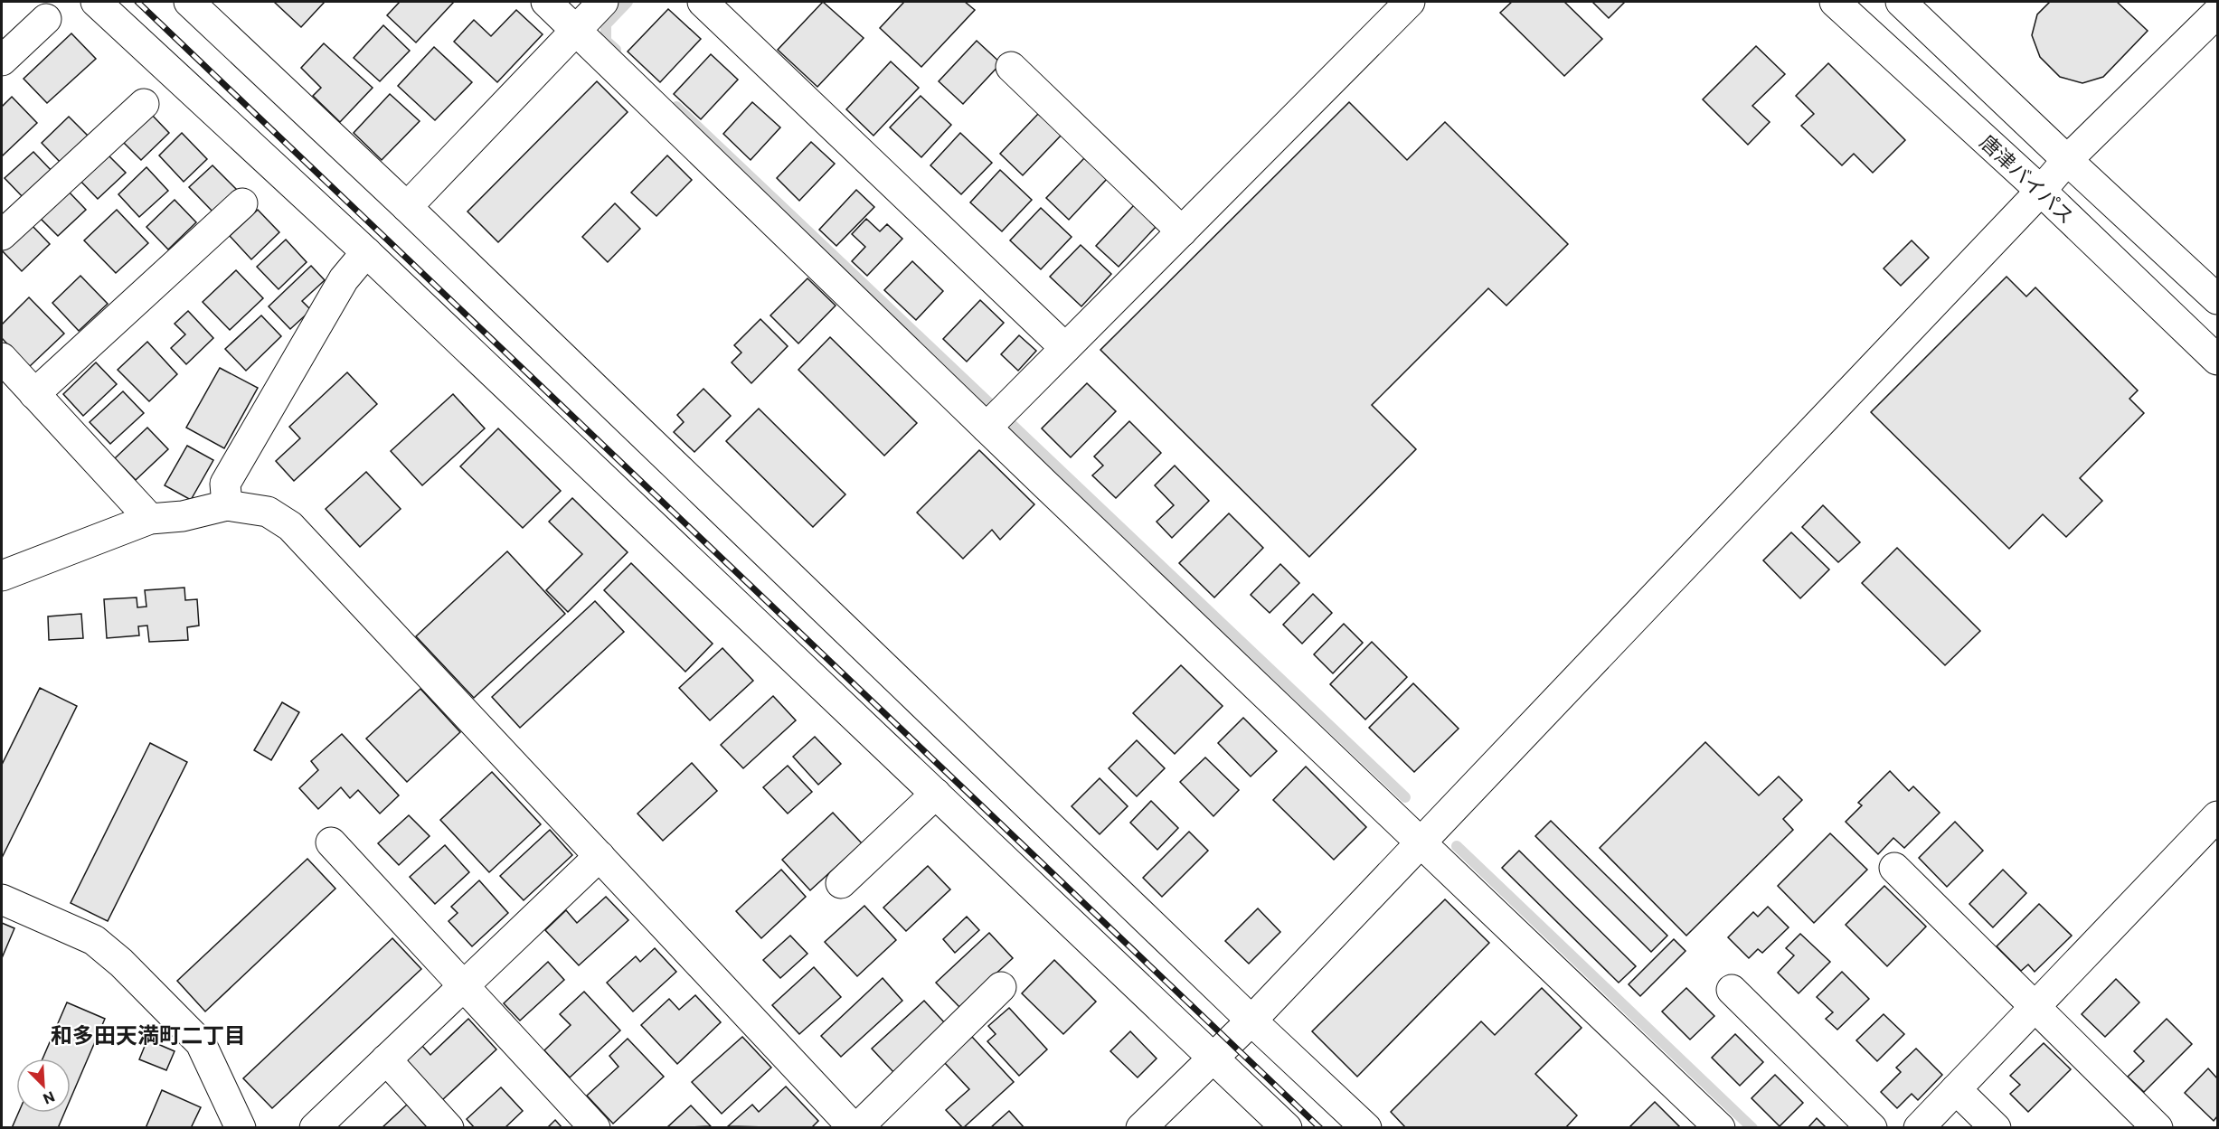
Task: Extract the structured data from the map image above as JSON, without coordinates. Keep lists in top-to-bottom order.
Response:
{
  "streets": {
    "main road": ["唐津バイパス"]
  },
  "districts": ["和多田天満町二丁目"],
  "north": "bottom right"
}
